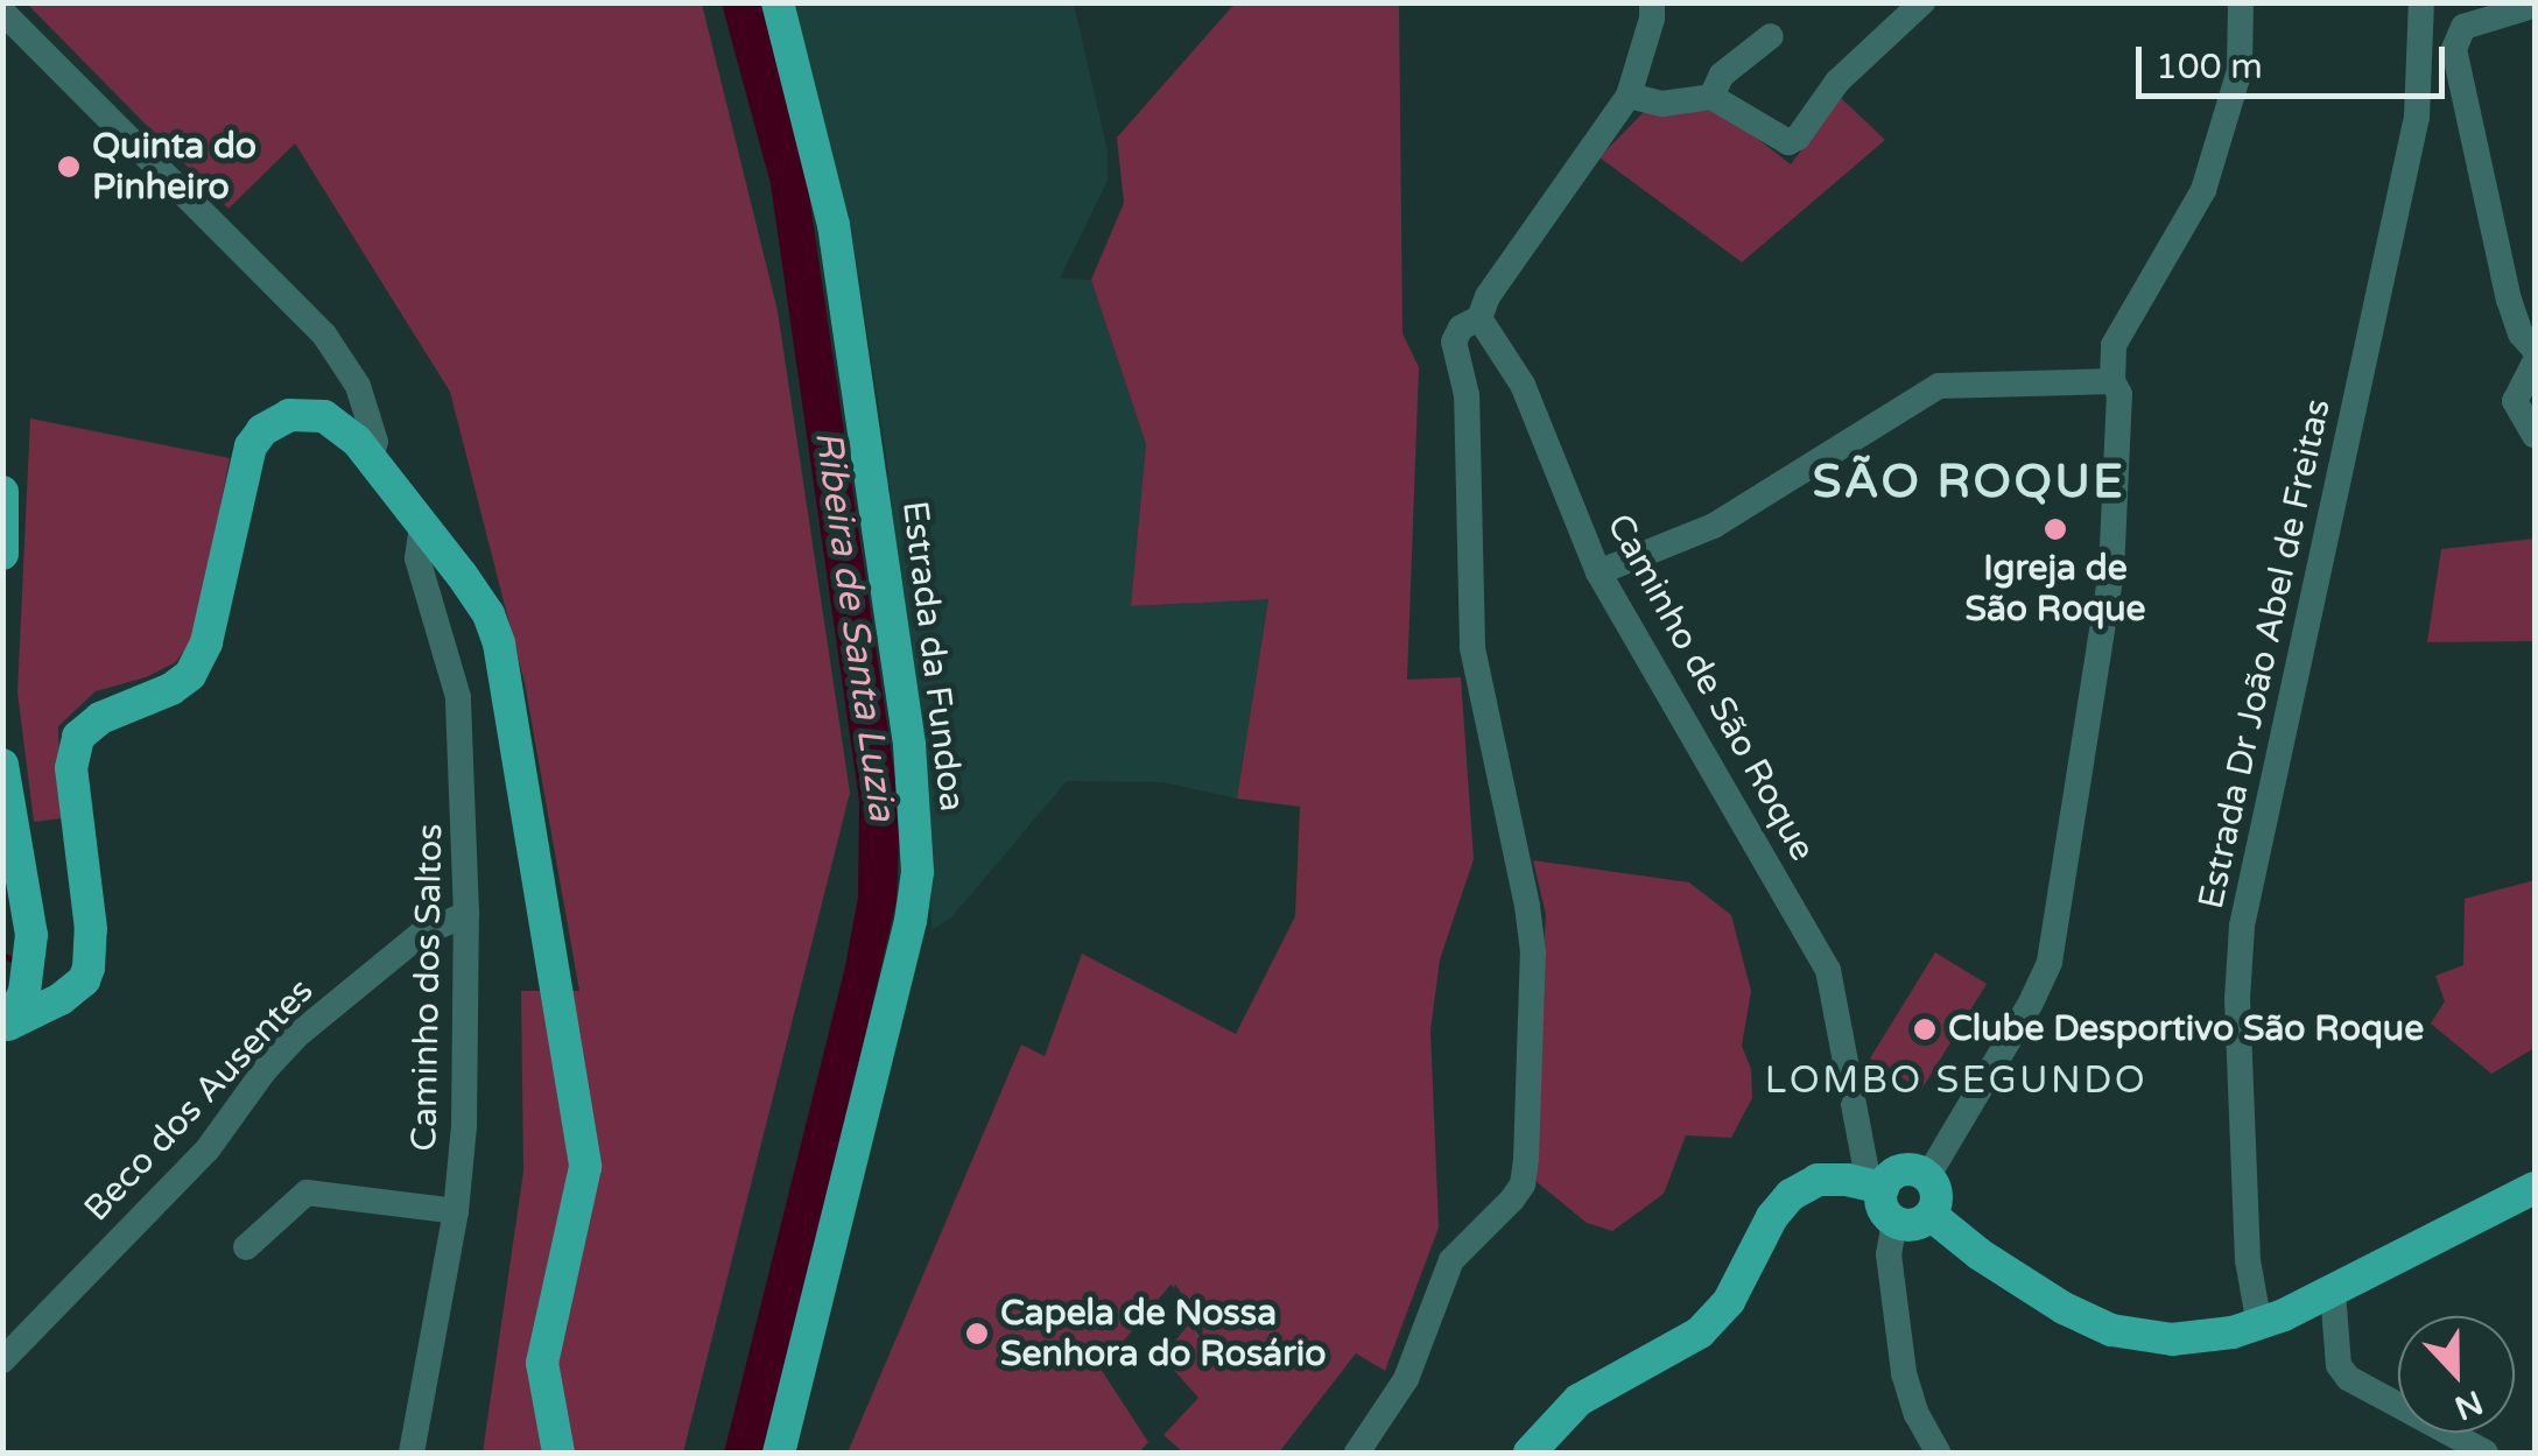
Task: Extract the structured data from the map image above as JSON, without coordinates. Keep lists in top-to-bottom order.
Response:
{
  "streets": {
    "main road": ["Estrada da Fundoa"],
    "street": [
      "Estrada Dr João Abel de Freitas",
      "Caminho de São Roque",
      "Caminho dos Saltos",
      "Beco dos Ausentes"
    ]
  },
  "crossings": [
    ["Caminho dos Saltos", "Beco dos Ausentes"]
  ],
  "districts": ["SÃO ROQUE", "LOMBO SEGUNDO"],
  "water": ["Ribeira de Santa Luzia"],
  "places": [
    "Quinta do Pinheiro",
    "Igreja de São Roque",
    "Clube Desportivo São Roque",
    "Capela de Nossa Senhora do Rosário"
  ],
  "scale_bar": "100 m",
  "north": "bottom"
}
